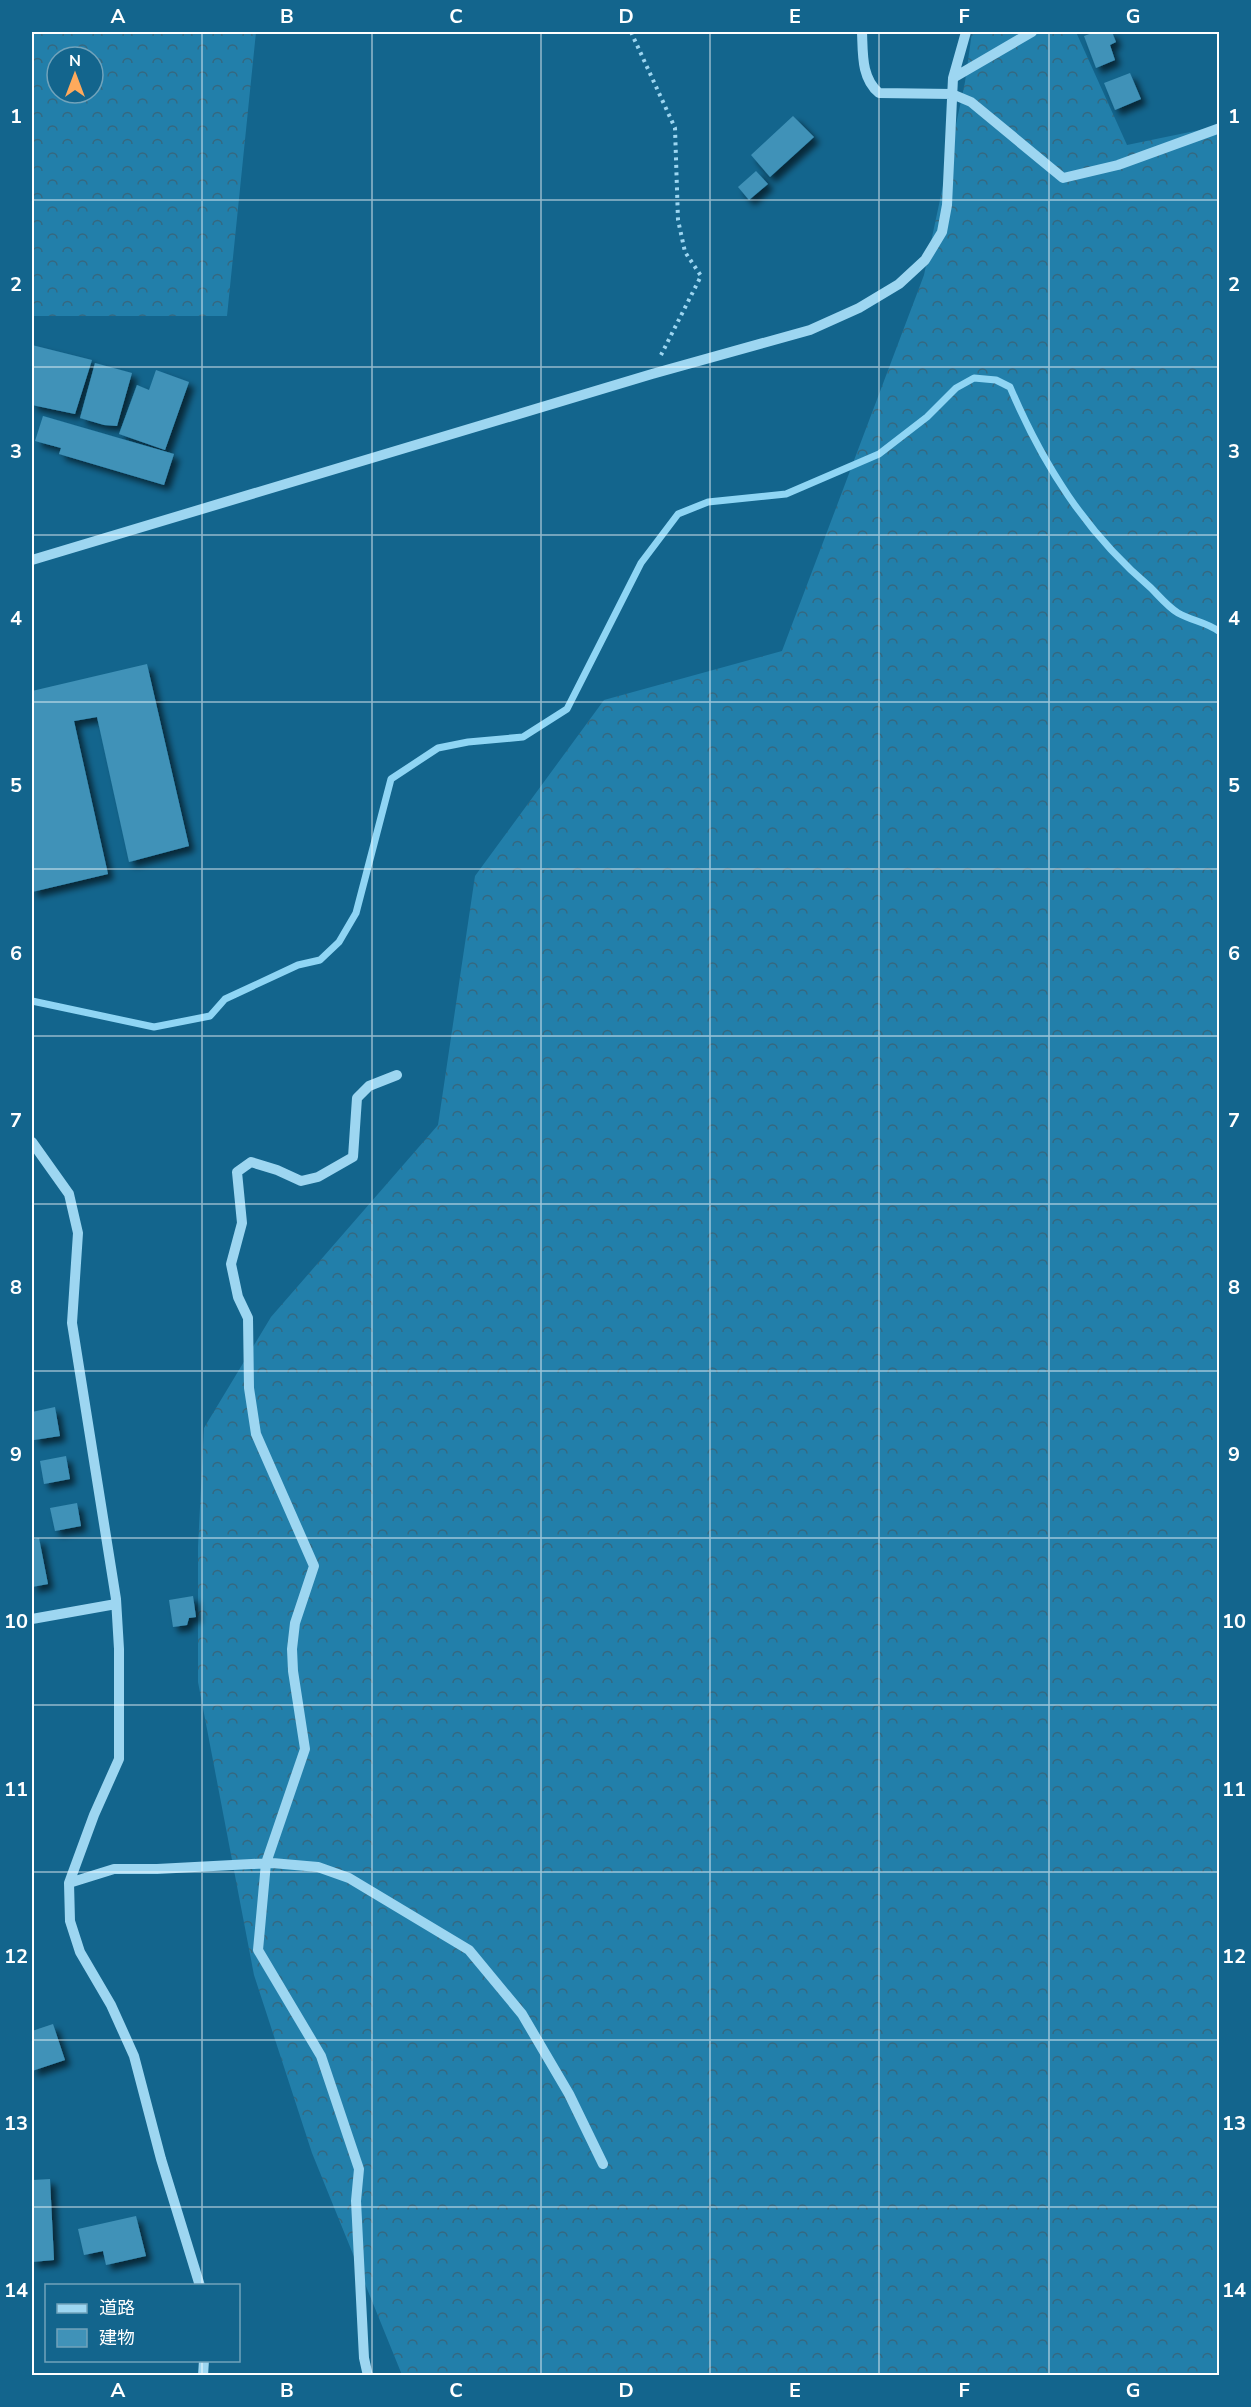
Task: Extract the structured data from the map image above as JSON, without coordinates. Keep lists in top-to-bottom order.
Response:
{
  "legend": ["道路", "建物"],
  "north": "top",
  "grid": {
    "columns": [
      "A",
      "B",
      "C",
      "D",
      "E",
      "F",
      "G"
    ],
    "rows": [
      "1",
      "2",
      "3",
      "4",
      "5",
      "6",
      "7",
      "8",
      "9",
      "10",
      "11",
      "12",
      "13",
      "14"
    ]
  }
}
